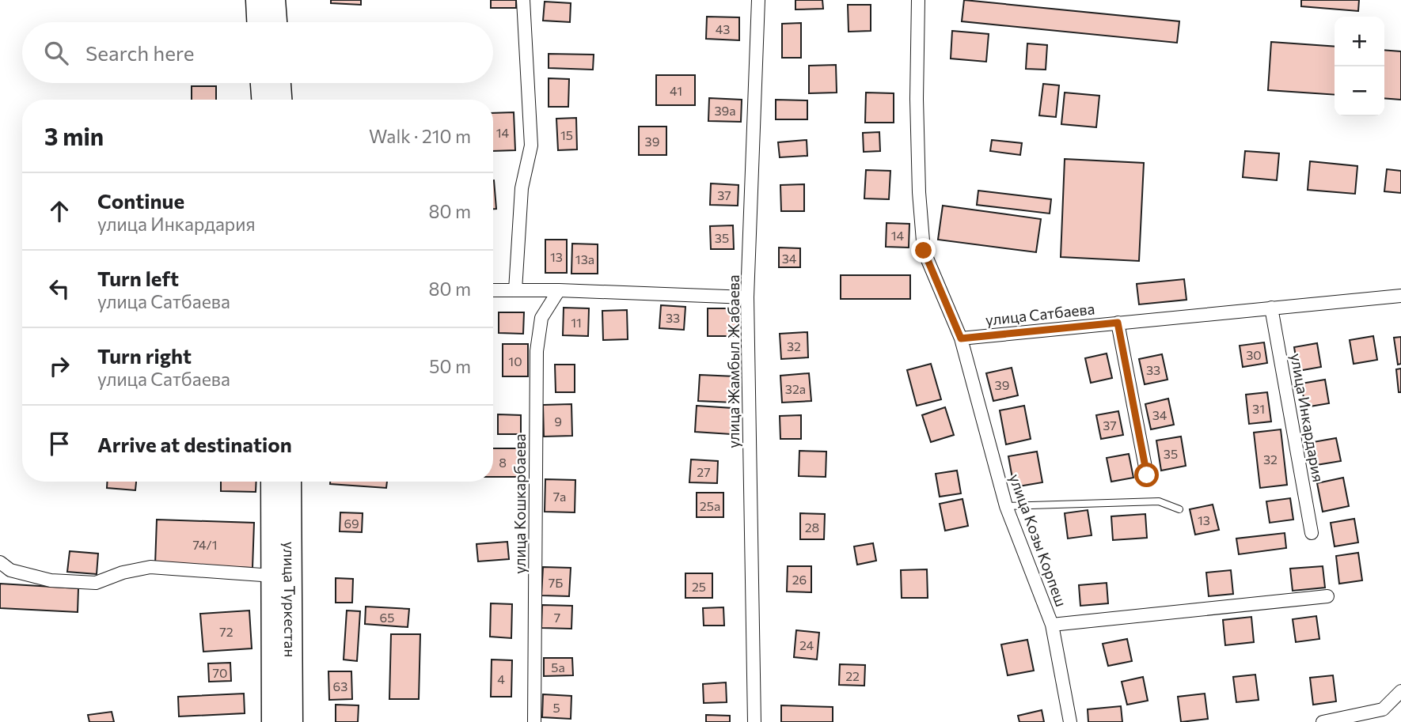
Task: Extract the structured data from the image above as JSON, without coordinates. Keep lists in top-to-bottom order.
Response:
{
  "streets": {
    "highway": ["улица Туркестан"],
    "street": [
      "улица Сатбаева",
      "улица Жамбыл Жабаева",
      "улица Инкардария",
      "улица Кошкарбаева",
      "улица Козы Корпеш"
    ]
  },
  "crossings": [
    ["улица Сатбаева", "улица Инкардария"],
    ["улица Сатбаева", "улица Козы Корпеш"]
  ],
  "house_numbers": [
    "43",
    "41",
    "39а",
    "14",
    "15",
    "39",
    "37",
    "14",
    "35",
    "13",
    "34",
    "13а",
    "33",
    "11",
    "32",
    "30",
    "10",
    "33",
    "39",
    "32а",
    "31",
    "34",
    "9",
    "37",
    "35",
    "32",
    "8",
    "27",
    "7а",
    "25а",
    "13",
    "69",
    "28",
    "74/1",
    "26",
    "7Б",
    "25",
    "65",
    "7",
    "72",
    "24",
    "5а",
    "70",
    "22",
    "4",
    "63",
    "5"
  ],
  "page": {
    "map_buttons": ["+", "−"],
    "search": "Search here",
    "heading": ["3 min", "Walk · 210 m"],
    "list": [
      ["Continue", "улица Инкардария", "80 m"],
      ["Turn left", "улица Сатбаева", "80 m"],
      ["Turn right", "улица Сатбаева", "50 m"],
      "Arrive at destination"
    ]
  }
}
